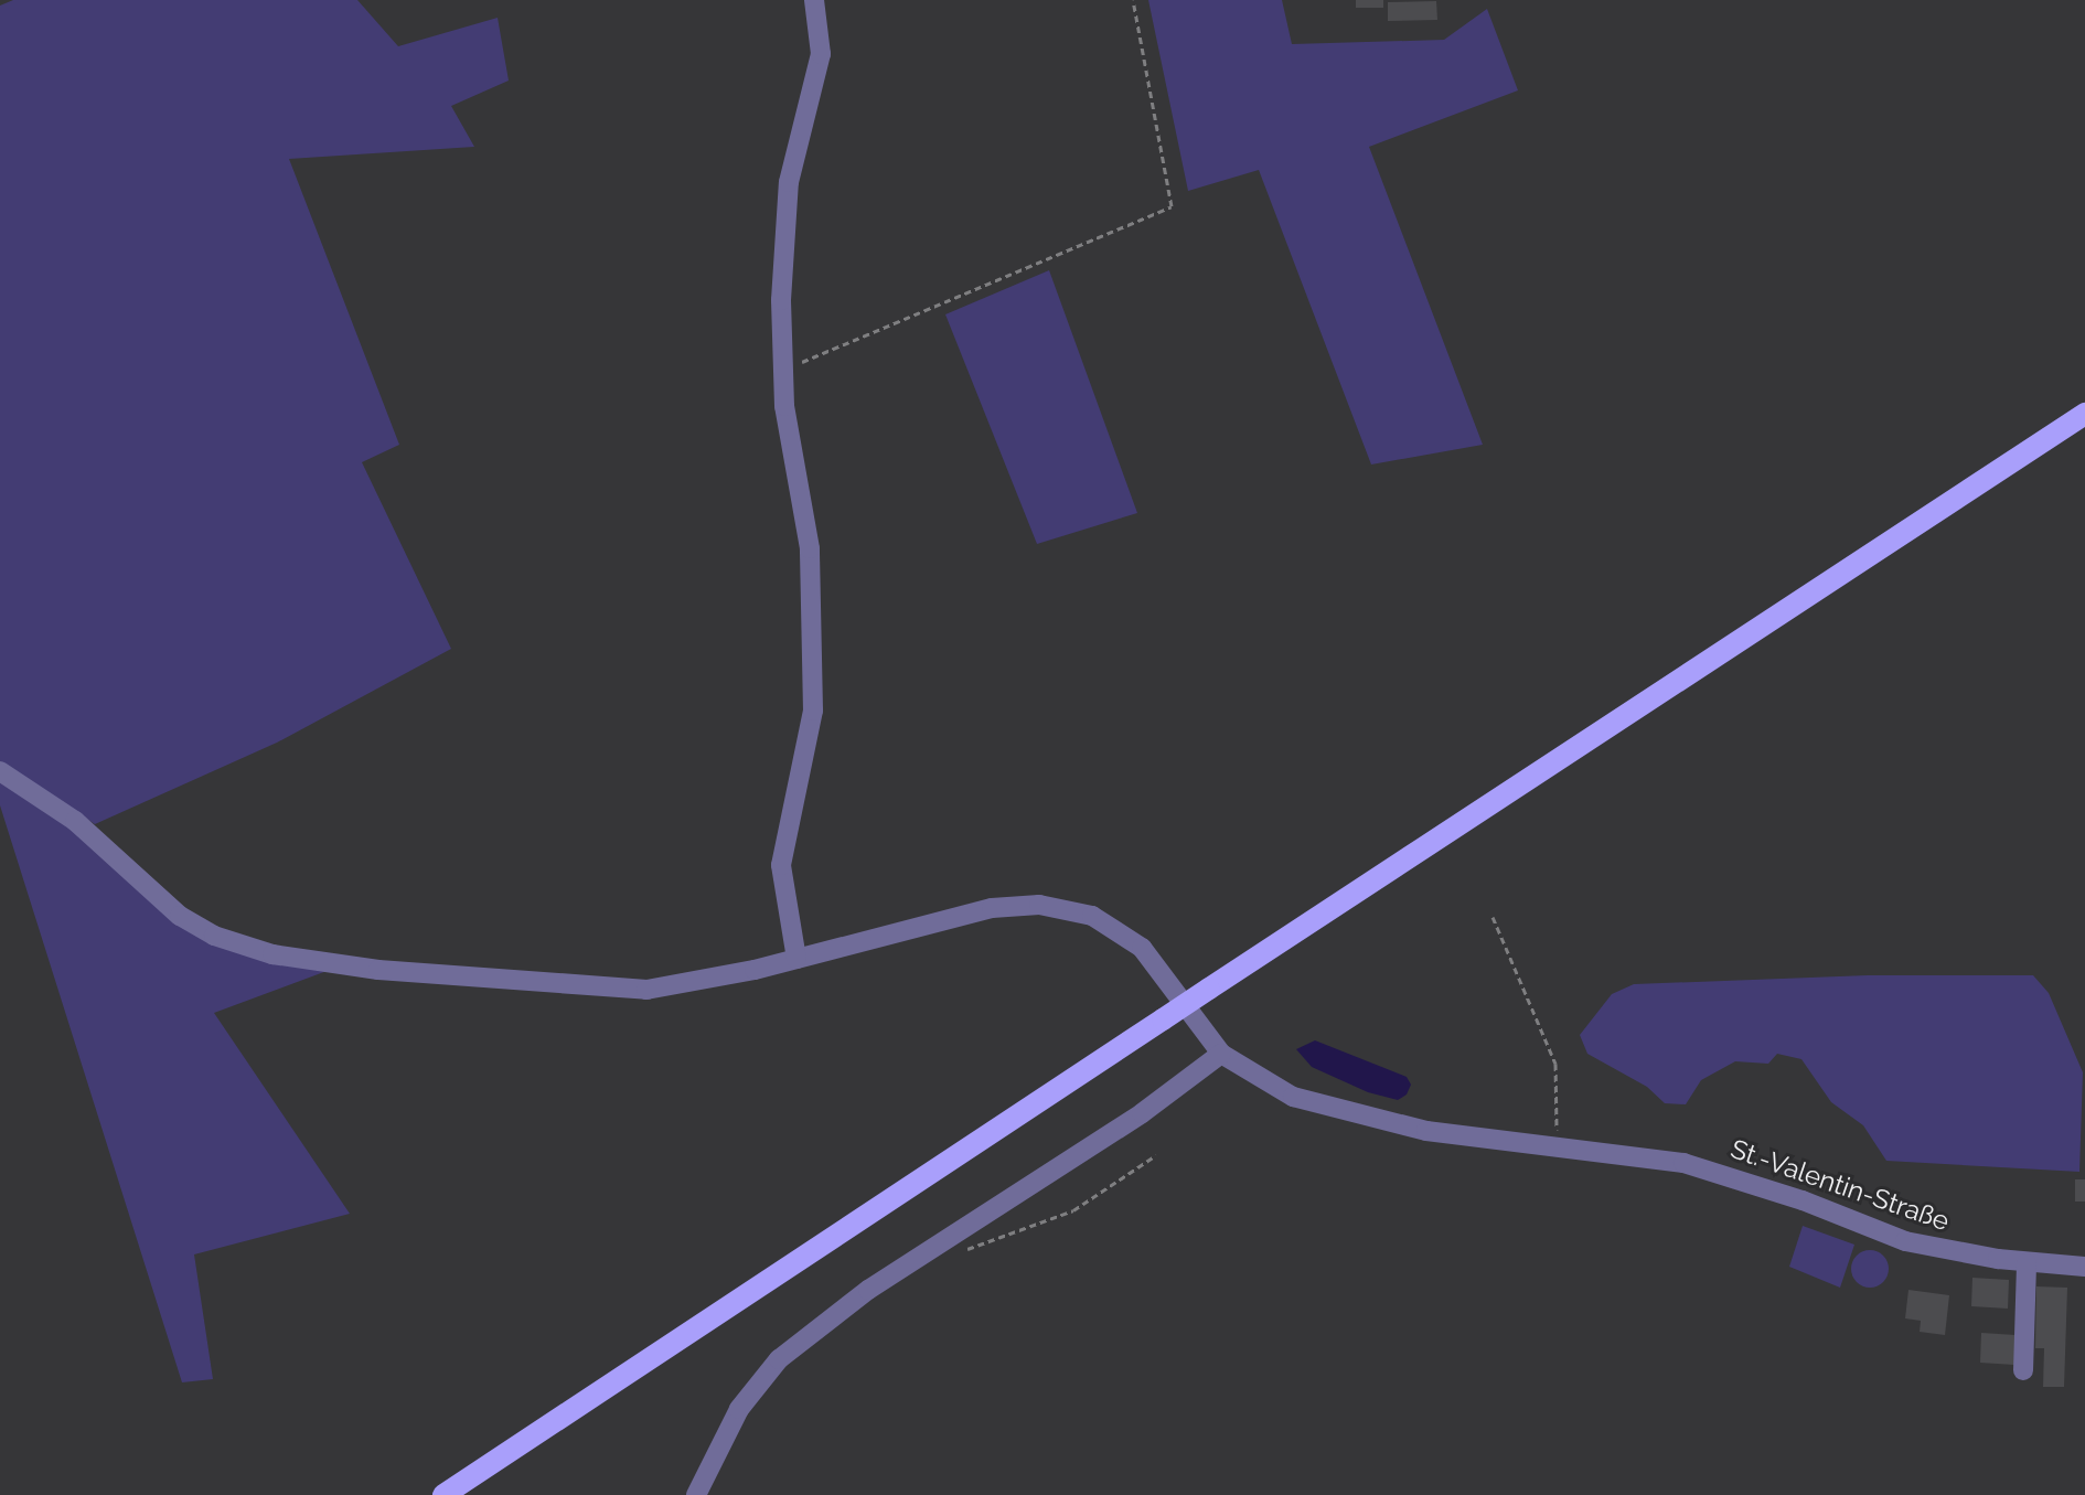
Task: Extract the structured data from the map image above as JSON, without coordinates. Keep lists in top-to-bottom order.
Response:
{
  "streets": {
    "street": ["St.-Valentin-Straße"]
  }
}
